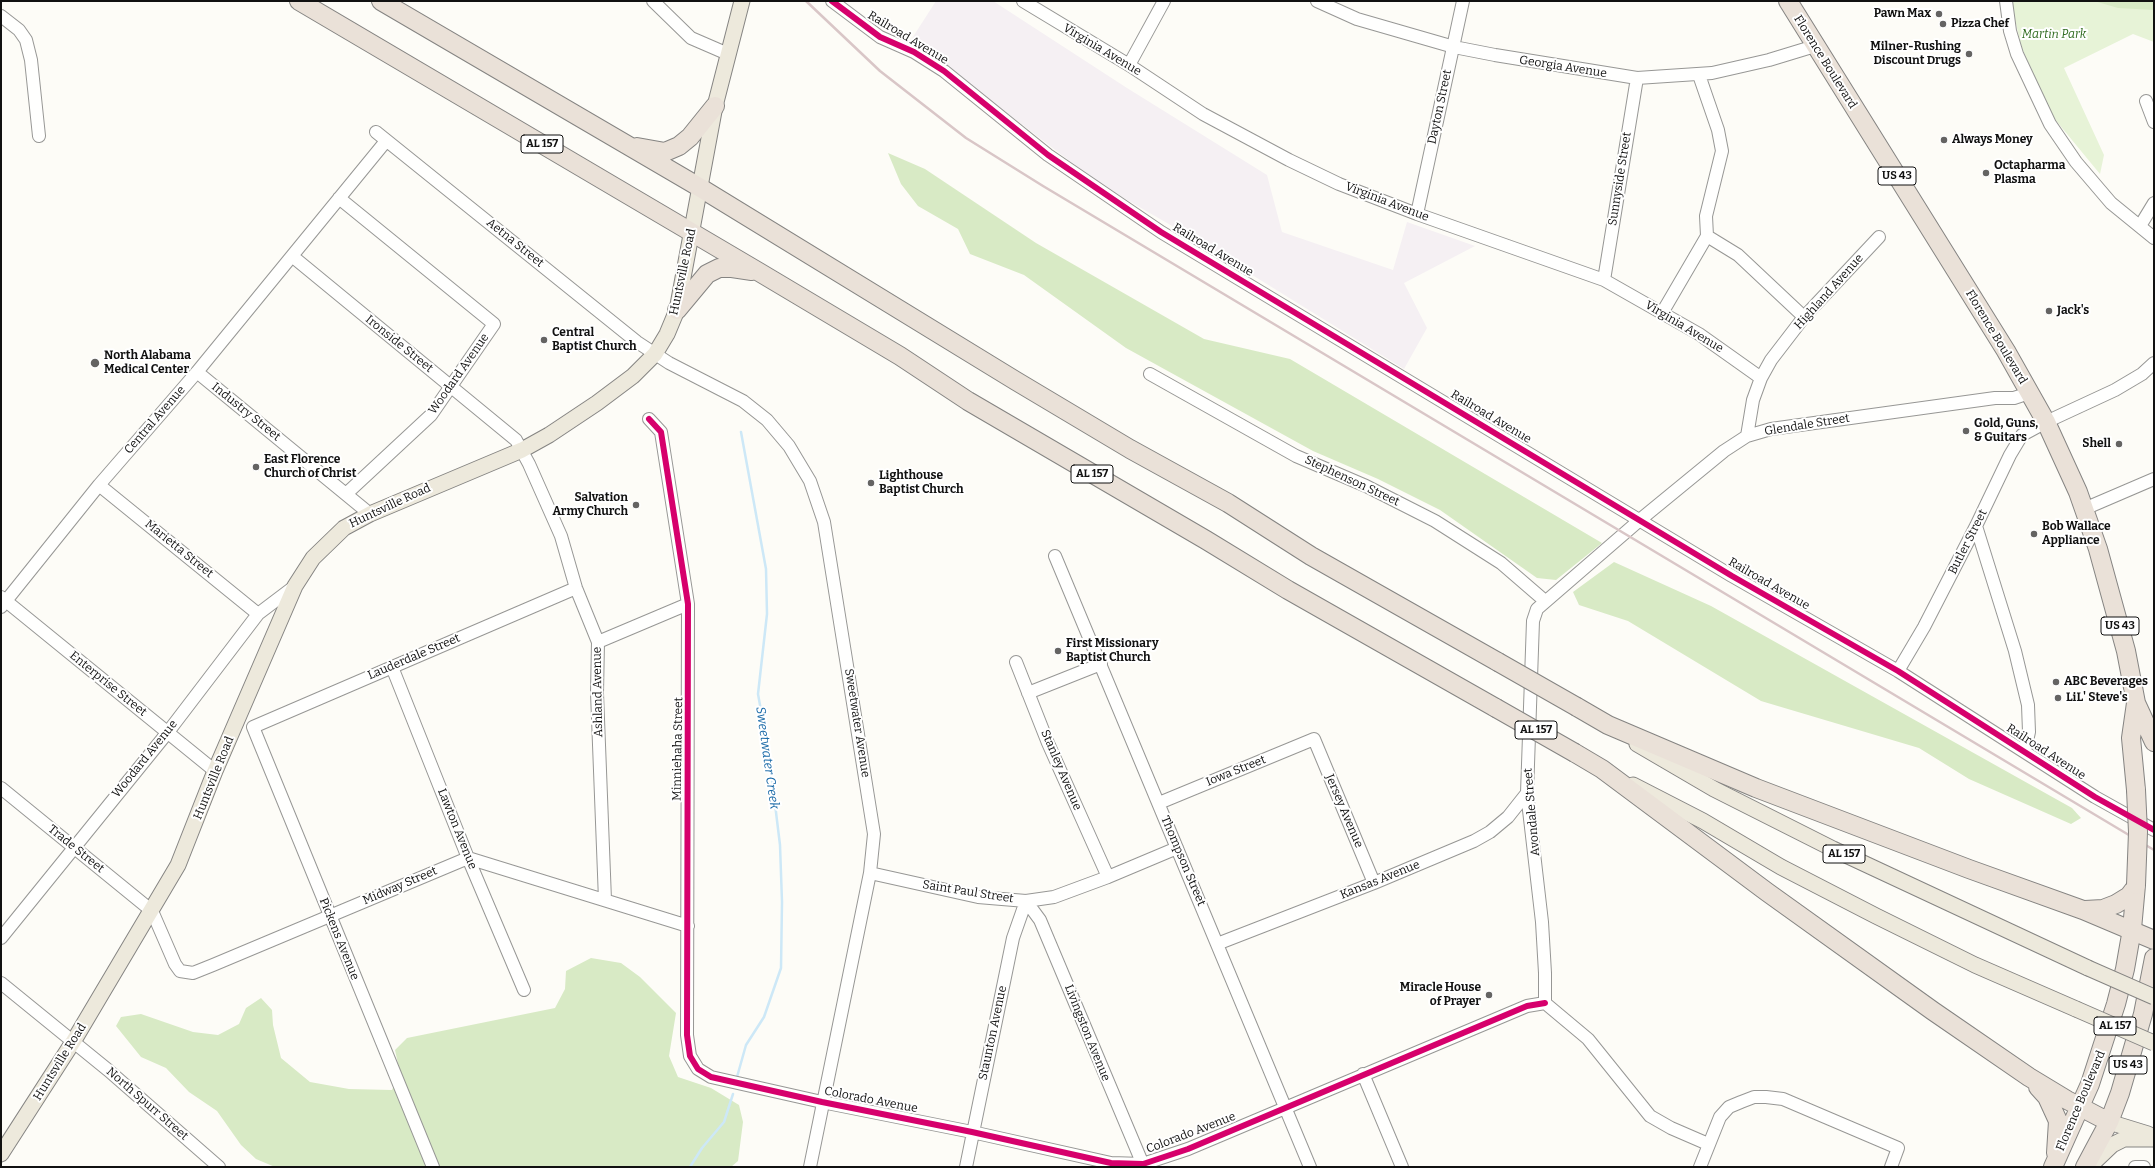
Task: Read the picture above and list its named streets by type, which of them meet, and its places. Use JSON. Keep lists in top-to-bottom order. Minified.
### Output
{"streets":{"highway":["Florence Boulevard","AL 157","US 43"],"main road":["Huntsville Road"],"street":["Railroad Avenue","Virginia Avenue","Georgia Avenue","Dayton Street","Sunnyside Street","Aetna Street","Highland Avenue","Ironside Street","Woodard Avenue","Industry Street","Central Avenue","Glendale Street","Stephenson Street","Butler Street","Marietta Street","Lauderdale Street","Enterprise Street","Ashland Avenue","Sweetwater Avenue","Minniehaha Street","Stanley Avenue","Iowa Street","Jersey Avenue","Avondale Street","Lawton Avenue","Trade Street","Thompson Street","Kansas Avenue","Midway Street","Saint Paul Street","Pickens Avenue","Staunton Avenue","Livingston Avenue","Colorado Avenue","North Spurr Street"]},"crossings":[["Railroad Avenue","Glendale Street"],["Railroad Avenue","Butler Street"],["Virginia Avenue","Dayton Street"],["Virginia Avenue","Sunnyside Street"],["Virginia Avenue","Highland Avenue"],["Florence Boulevard","Georgia Avenue"],["Florence Boulevard","Glendale Street"],["Florence Boulevard","Butler Street"],["Georgia Avenue","Dayton Street"],["Georgia Avenue","Sunnyside Street"],["AL 157","Huntsville Road"],["Aetna Street","Huntsville Road"],["Aetna Street","Central Avenue"],["Aetna Street","Sweetwater Avenue"],["Huntsville Road","Ironside Street"],["Huntsville Road","Woodard Avenue"],["Huntsville Road","Industry Street"],["Huntsville Road","Enterprise Street"],["Huntsville Road","Ashland Avenue"],["Huntsville Road","Sweetwater Avenue"],["Huntsville Road","Trade Street"],["Huntsville Road","Midway Street"],["Huntsville Road","North Spurr Street"],["Highland Avenue","Glendale Street"],["Ironside Street","Woodard Avenue"],["Ironside Street","Central Avenue"],["Ironside Street","Ashland Avenue"],["Woodard Avenue","Industry Street"],["Woodard Avenue","Central Avenue"],["Woodard Avenue","Marietta Street"],["Woodard Avenue","Enterprise Street"],["Woodard Avenue","Trade Street"],["Industry Street","Central Avenue"],["Central Avenue","Marietta Street"],["Central Avenue","Enterprise Street"],["Glendale Street","Stephenson Street"],["Glendale Street","Avondale Street"],["Stephenson Street","Avondale Street"],["Lauderdale Street","Ashland Avenue"],["Lauderdale Street","Lawton Avenue"],["Lauderdale Street","Pickens Avenue"],["Sweetwater Avenue","Saint Paul Street"],["Sweetwater Avenue","Colorado Avenue"],["Minniehaha Street","Colorado Avenue"],["Stanley Avenue","Saint Paul Street"],["Iowa Street","Jersey Avenue"],["Iowa Street","Thompson Street"],["Jersey Avenue","Kansas Avenue"],["Avondale Street","Kansas Avenue"],["Avondale Street","Colorado Avenue"],["Lawton Avenue","Midway Street"],["Trade Street","Midway Street"],["Thompson Street","Kansas Avenue"],["Thompson Street","Saint Paul Street"],["Thompson Street","Colorado Avenue"],["Midway Street","Pickens Avenue"],["Saint Paul Street","Staunton Avenue"],["Saint Paul Street","Livingston Avenue"],["Staunton Avenue","Livingston Avenue"],["Staunton Avenue","Colorado Avenue"],["Livingston Avenue","Colorado Avenue"]],"water":["Sweetwater Creek"],"parks":["Martin Park"],"places":["Pawn Max","Pizza Chef","Milner-Rushing Discount Drugs","Always Money","Octapharma Plasma","Jack's","Central Baptist Church","North Alabama Medical Center","Gold, Guns, & Guitars","Shell","East Florence Church of Christ","Lighthouse Baptist Church","Salvation Army Church","Bob Wallace Appliance","First Missionary Baptist Church","ABC Beverages","LiL' Steve's","Miracle House of Prayer"]}
